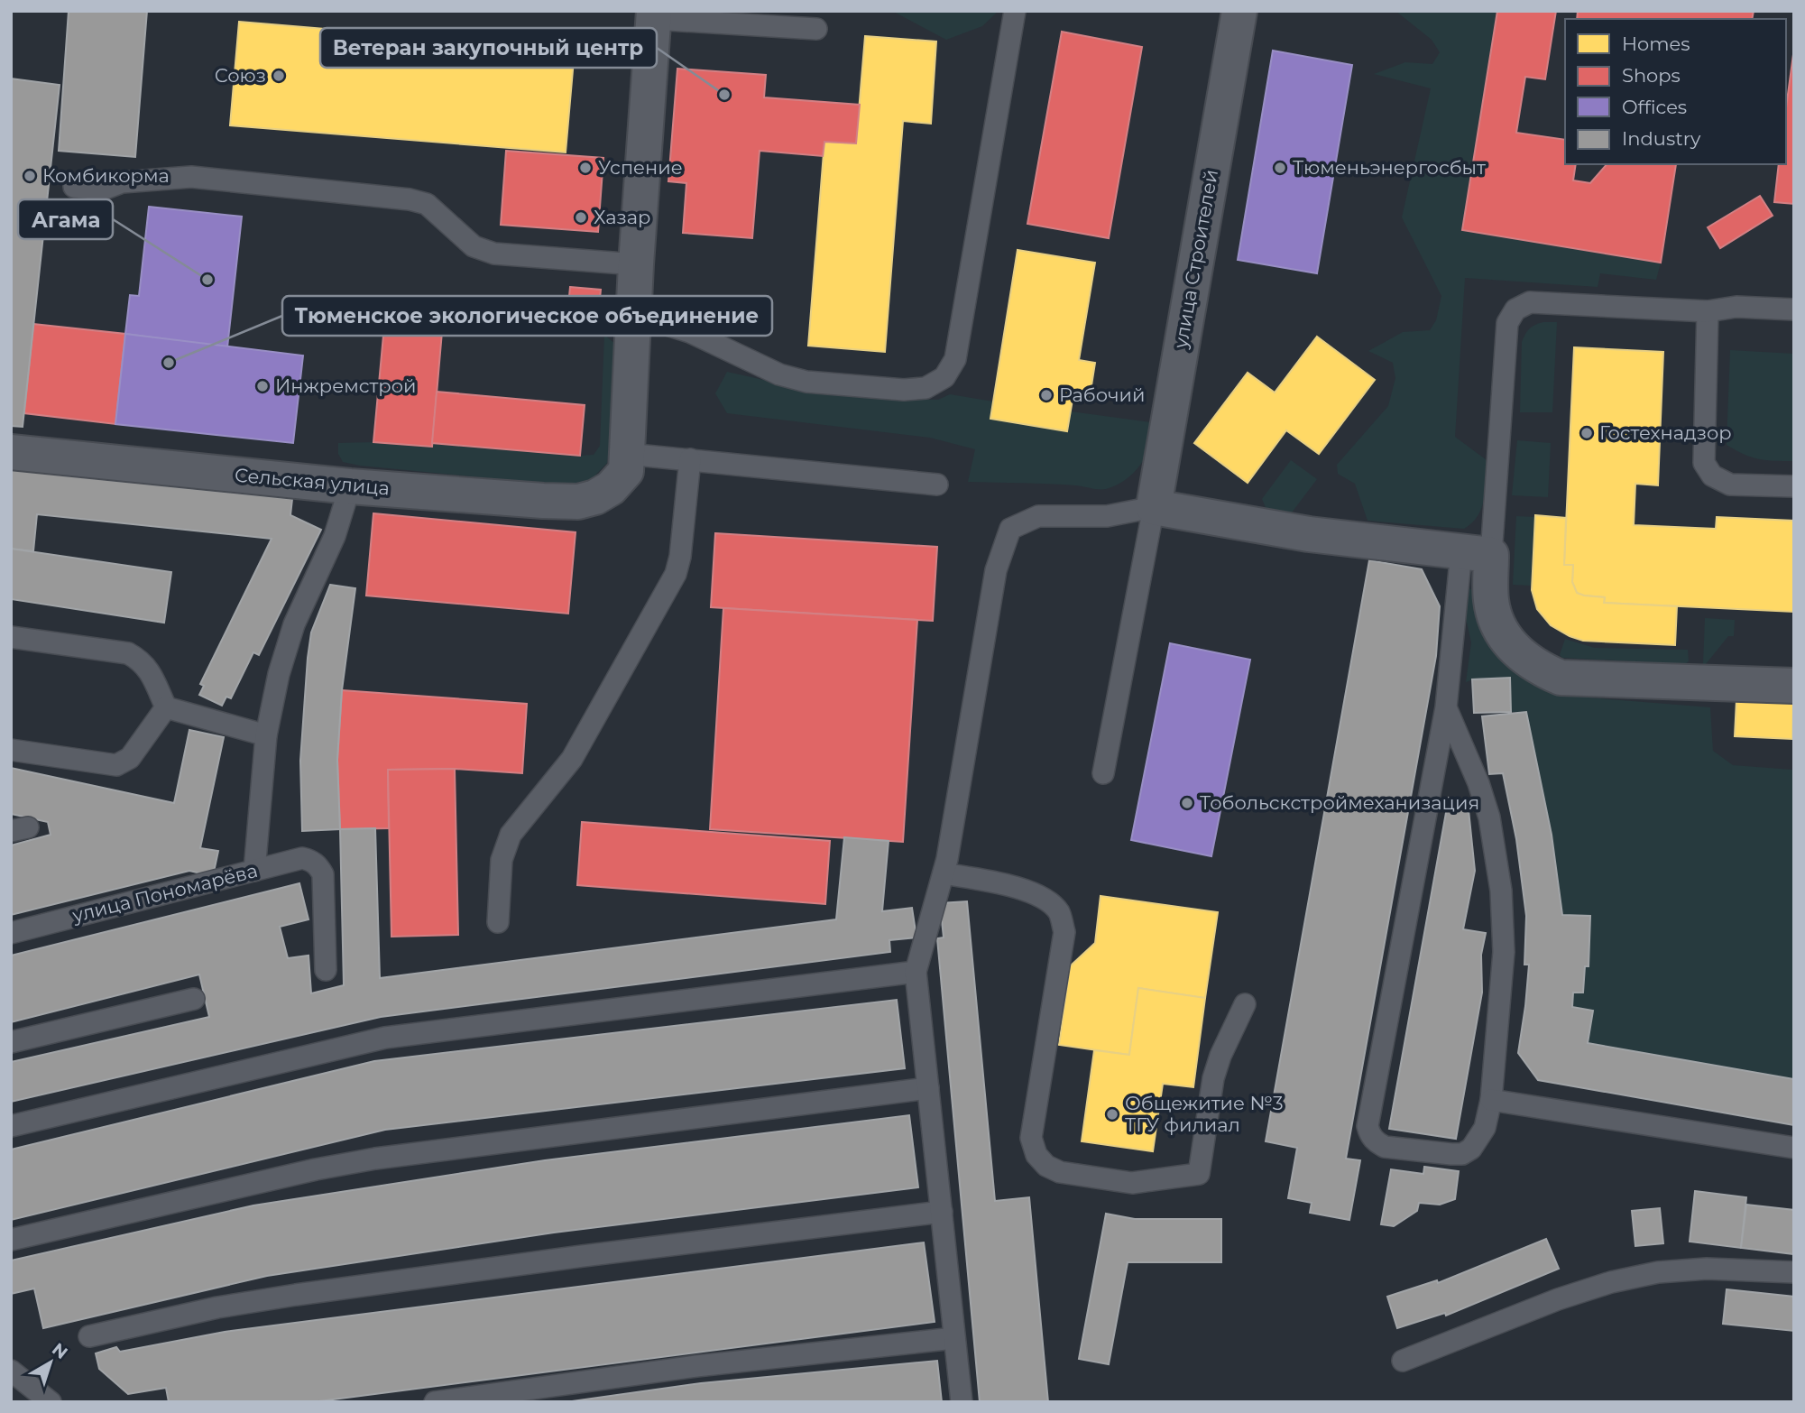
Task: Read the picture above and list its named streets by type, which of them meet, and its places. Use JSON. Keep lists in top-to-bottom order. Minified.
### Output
{"streets":{"street":["улица Строителей","Сельская улица"],"lane":["улица Пономарёва"]},"places":["Союз","Ветеран закупочный центр","Успение","Тюменьэнергосбыт","Комбикорма","Хазар","Агама","Тюменское экологическое объединение","Инжремстрой","Рабочий","Гостехнадзор","Тобольскстроймеханизация","Общежитие №3 ТГУ филиал"],"legend":["Homes","Shops","Offices","Industry"],"north":"top right"}
